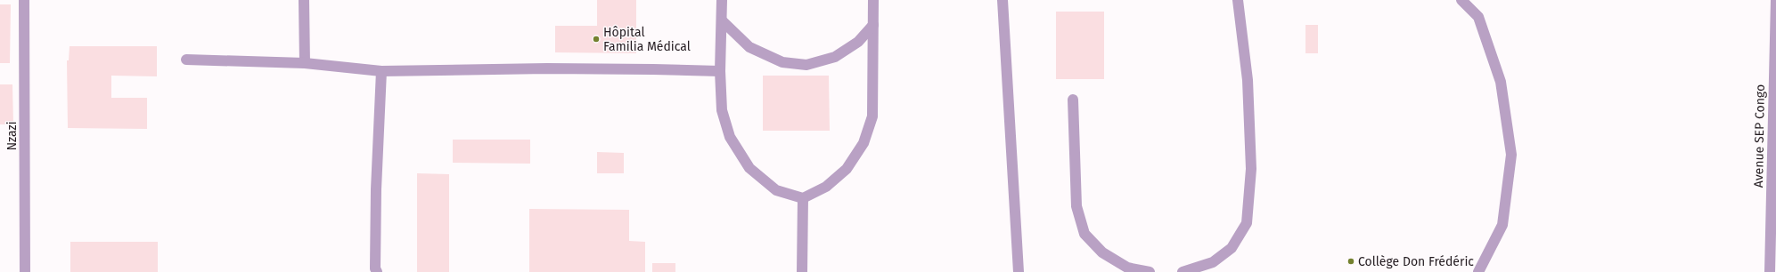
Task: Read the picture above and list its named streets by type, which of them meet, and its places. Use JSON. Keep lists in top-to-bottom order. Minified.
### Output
{"streets":{"street":["Nzazi","Avenue SEP Congo"]},"places":["Hôpital Familia Médical","Collège Don Frédéric"]}
